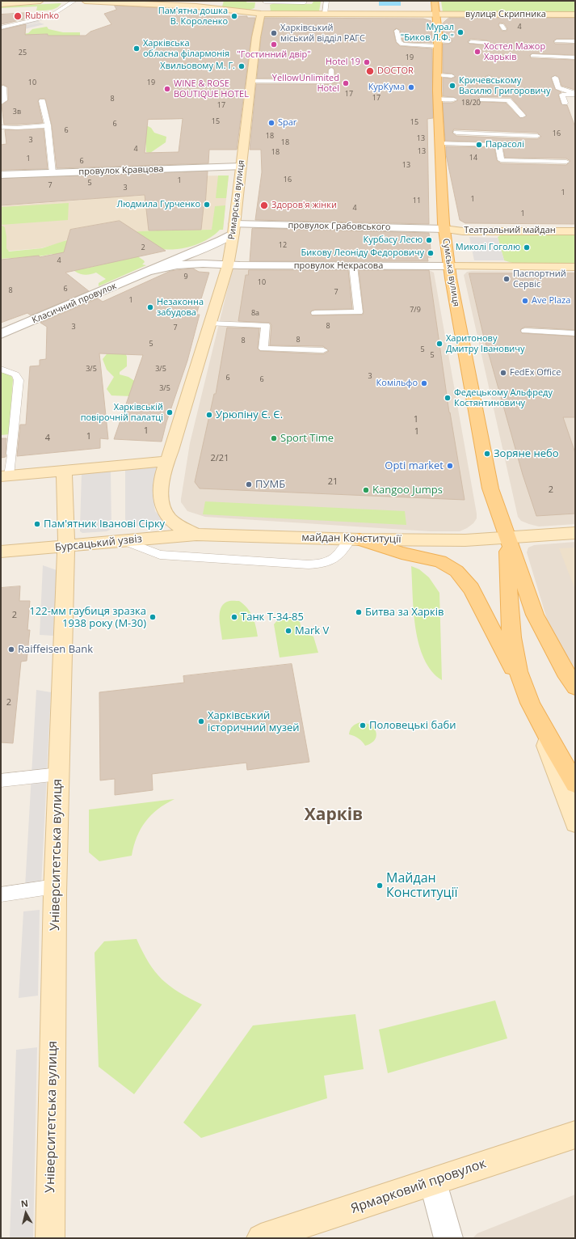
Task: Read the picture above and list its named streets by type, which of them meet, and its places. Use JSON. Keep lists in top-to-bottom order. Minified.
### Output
{"streets":{"main road":["Сумська вулиця"],"street":["вулиця Скрипника","провулок Кравцова","Римарська вулиця","провулок Грабовського","Театральний майдан","провулок Некрасова","Класичний провулок","майдан Конституції","Бурсацький узвіз","Університетська вулиця","Ярмарковий провулок"]},"crossings":[["вулиця Скрипника","Сумська вулиця"],["провулок Кравцова","Римарська вулиця"],["Римарська вулиця","провулок Грабовського"],["Римарська вулиця","провулок Некрасова"],["Римарська вулиця","Класичний провулок"],["Римарська вулиця","майдан Конституції"],["Римарська вулиця","Бурсацький узвіз"],["провулок Грабовського","Театральний майдан"],["провулок Грабовського","Сумська вулиця"],["провулок Грабовського","Класичний провулок"],["Театральний майдан","Сумська вулиця"],["провулок Некрасова","Сумська вулиця"],["провулок Некрасова","Класичний провулок"],["Сумська вулиця","майдан Конституції"],["майдан Конституції","Бурсацький узвіз"],["Бурсацький узвіз","Університетська вулиця"]],"districts":["Харків"],"places":["Rubinko","Пам'ятна дошка В. Короленко","Мурал \"Биков Л.Ф.\"","Харківський міський відділ РАГС","\"Гостинний двір\"","Харківська обласна філармонія","Хостел Мажор Харьків","Hotel 19","Хвильовому М. Г.","DOCTOR","YellowUnlimited Hotel","Кричевському Василю Григоровичу","КурКума","WINE & ROSE BOUTIQUE HOTEL","Spar","Парасолі","Людмила Гурченко","Здоров'я жінки","Курбасу Лесю","Миколі Гоголю","Бикову Леоніду Федоровичу","Паспортний Сервіс","Ave Plaza","Незаконна забудова","Харитонову Дмитру Івановичу","FedEx Office","Комільфо","Федецькому Альфреду Костянтиновичу","Харківській повірочній палатці","Урюпіну Є. Є.","Sport Time","Зоряне небо","Opti market","ПУМБ","Kangoo Jumps","Пам'ятник Іванові Сірку","Битва за Харків","122-мм гаубиця зразка 1938 року (М-30)","Танк Т-34-85","Mark V","Raiffeisen Bank","Харківський історичний музей","Половецькі баби","Майдан Конституції"],"house_numbers":["4","25","19","10","19","17","17","8","18/20","17","3в","15","15","6","6","16","18","13","3","18","4","13","18","14","1","6","13","16","1","5","7","3","1","1","11","4","1","12","2","4","9","10","6","8","7","1","7/9","8а","8","3","7","8","8","5","5","5","3/5","3/5","3","6","6","3/5","1","1","1","1","4","2/21","21","2","2","2"],"north":"top"}
